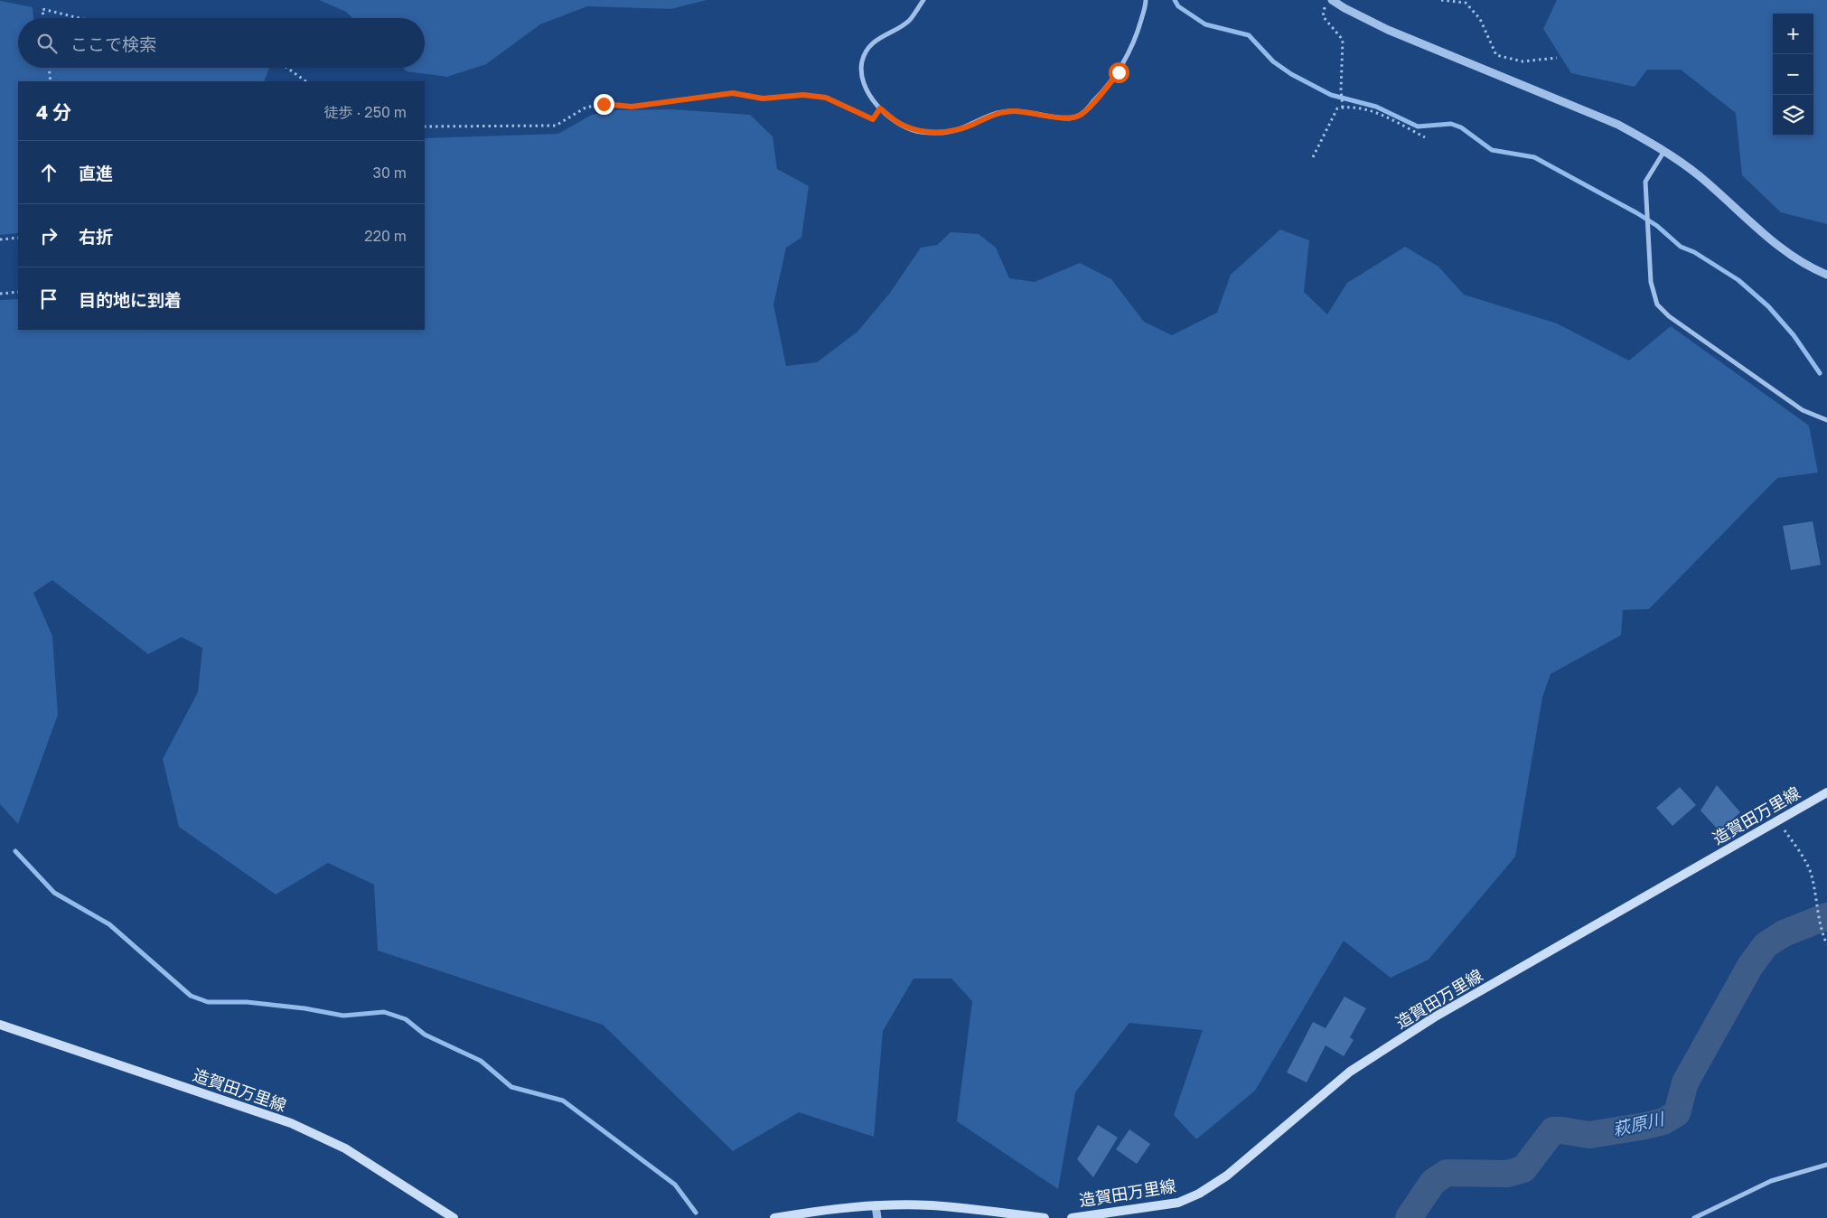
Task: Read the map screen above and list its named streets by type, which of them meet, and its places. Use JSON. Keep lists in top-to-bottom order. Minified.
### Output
{"streets":{"main road":["造賀田万里線"]},"water":["萩原川"],"page":{"map_buttons":["+","−"],"search":"ここで検索","heading":["4 分","徒歩 · 250 m"],"list":[["直進","30 m"],["右折","220 m"],"目的地に到着"]}}
